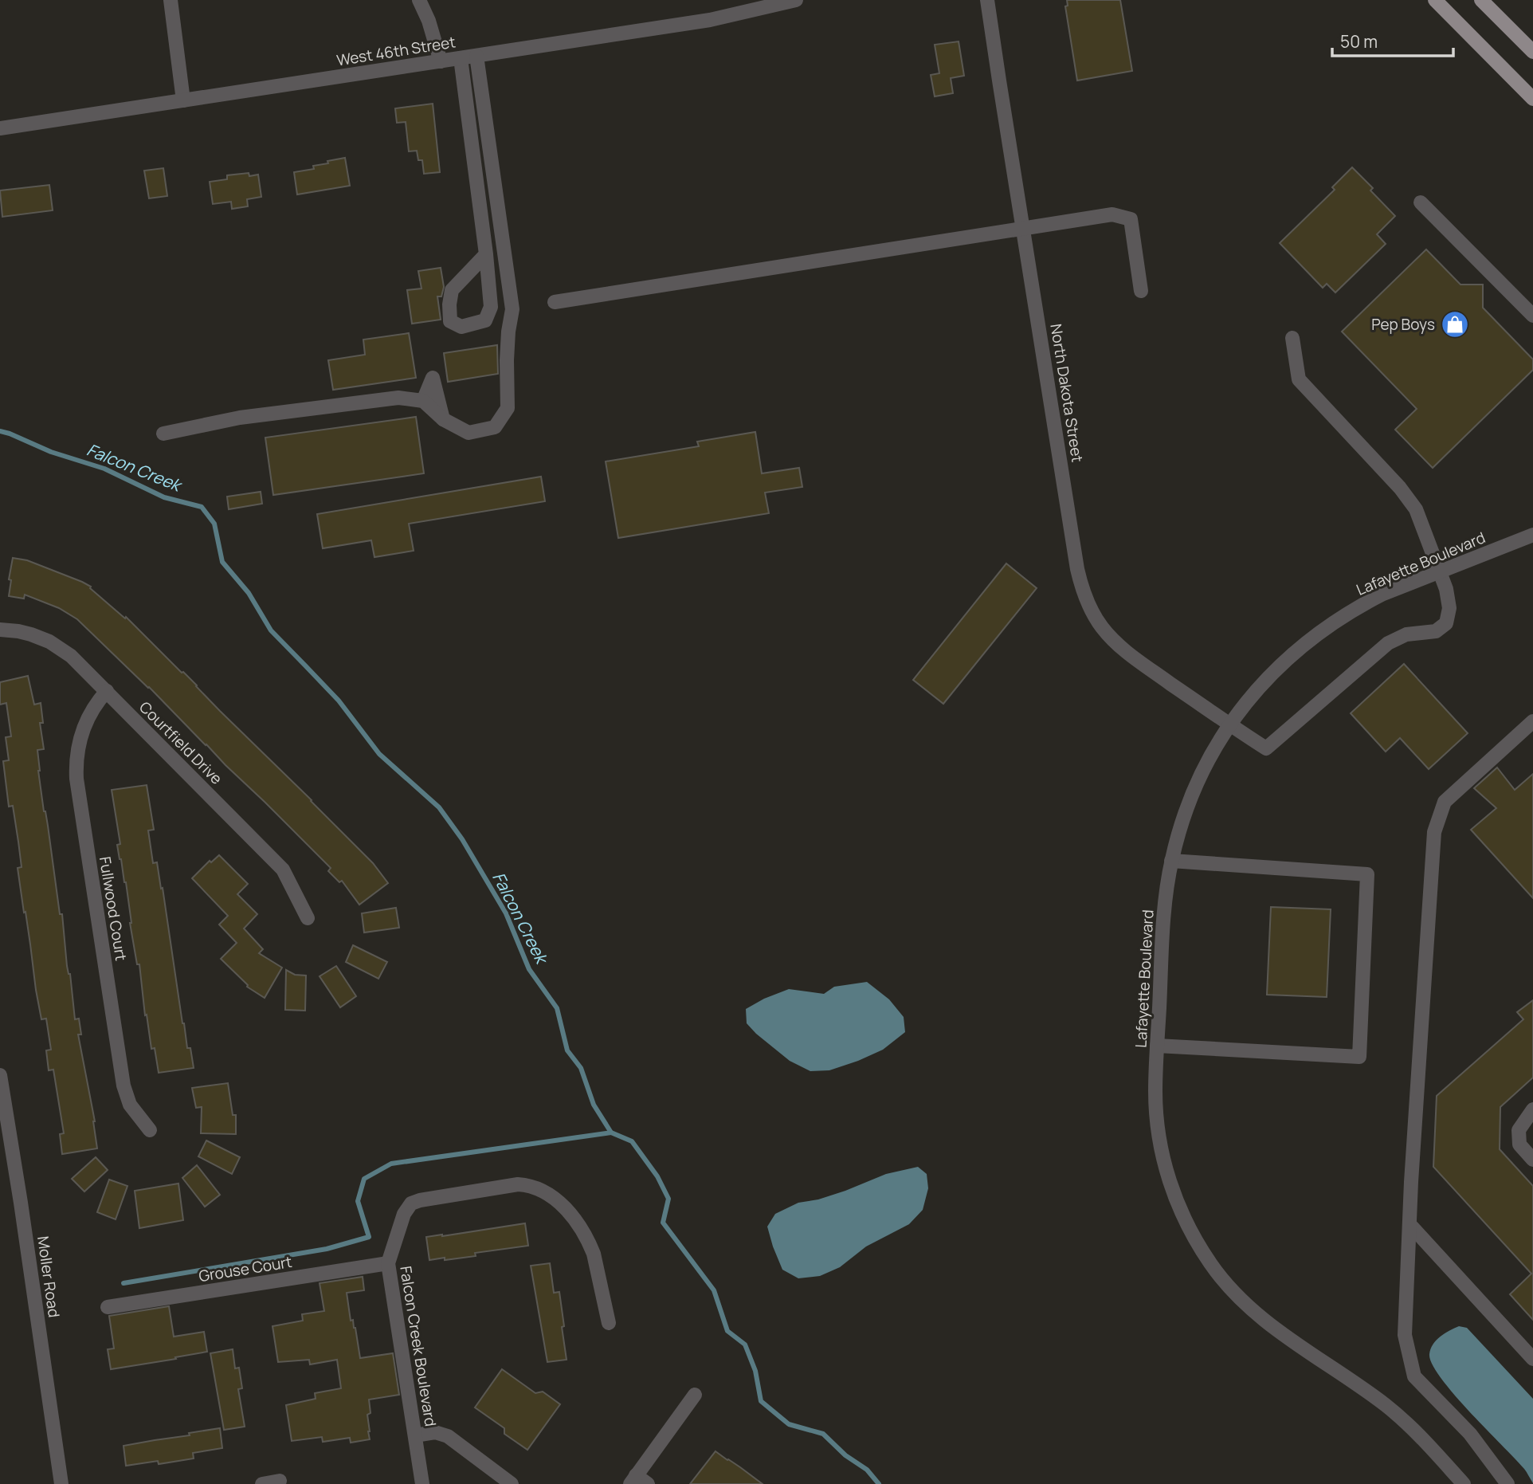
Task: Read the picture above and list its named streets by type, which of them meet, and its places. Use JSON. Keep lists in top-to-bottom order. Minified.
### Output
{"streets":{"street":["West 46th Street","North Dakota Street","Lafayette Boulevard","Courtfield Drive","Fullwood Court","Grouse Court","Moller Road","Falcon Creek Boulevard"]},"crossings":[["North Dakota Street","Lafayette Boulevard"],["Courtfield Drive","Fullwood Court"],["Grouse Court","Falcon Creek Boulevard"]],"water":["Falcon Creek"],"places":{"shop":["Pep Boys"]},"scale_bar":"50 m"}
